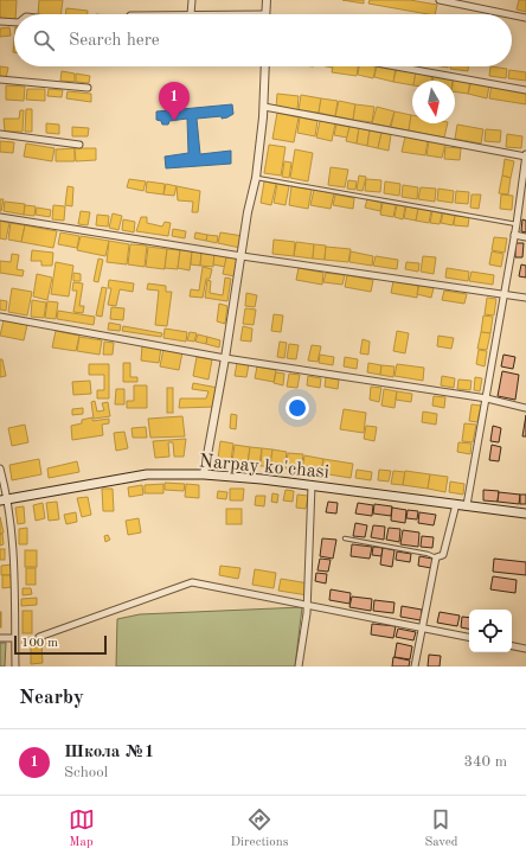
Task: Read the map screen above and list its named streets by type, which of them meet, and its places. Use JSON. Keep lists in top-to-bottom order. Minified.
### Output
{"streets":{"main road":["Narpay ko'chasi"]},"scale_bar":"100 m","north":"bottom","page":{"search":"Search here","pins":"1","scale":"100 m","heading":"Nearby","list":[{"mark":"1","name":"Школа №1","note":"School","value":"340 m"}],"nav":["Map","Directions","Saved"]}}
